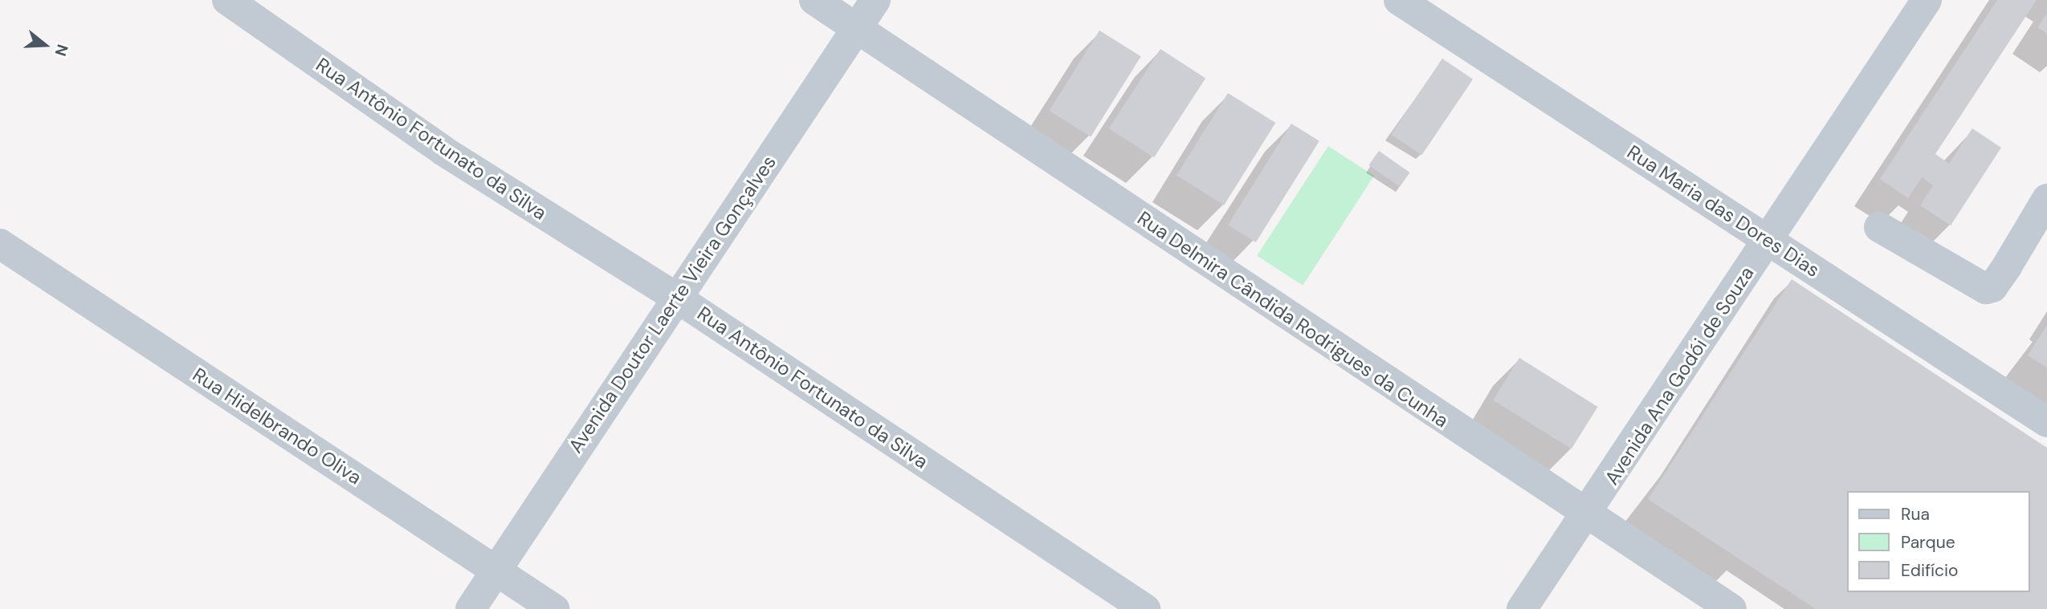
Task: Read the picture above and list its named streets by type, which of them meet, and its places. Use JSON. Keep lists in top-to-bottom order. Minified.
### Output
{"streets":{"street":["Rua Antônio Fortunato da Silva","Rua Maria das Dores Dias","Avenida Doutor Laerte Vieira Gonçalves","Rua Delmira Cândida Rodrigues da Cunha","Avenida Ana Godói de Souza","Rua Hidelbrando Oliva"]},"crossings":[["Rua Antônio Fortunato da Silva","Avenida Doutor Laerte Vieira Gonçalves"],["Rua Maria das Dores Dias","Avenida Ana Godói de Souza"],["Avenida Doutor Laerte Vieira Gonçalves","Rua Delmira Cândida Rodrigues da Cunha"],["Avenida Doutor Laerte Vieira Gonçalves","Rua Hidelbrando Oliva"],["Rua Delmira Cândida Rodrigues da Cunha","Avenida Ana Godói de Souza"]],"legend":["Rua","Parque","Edifício"],"north":"right"}
